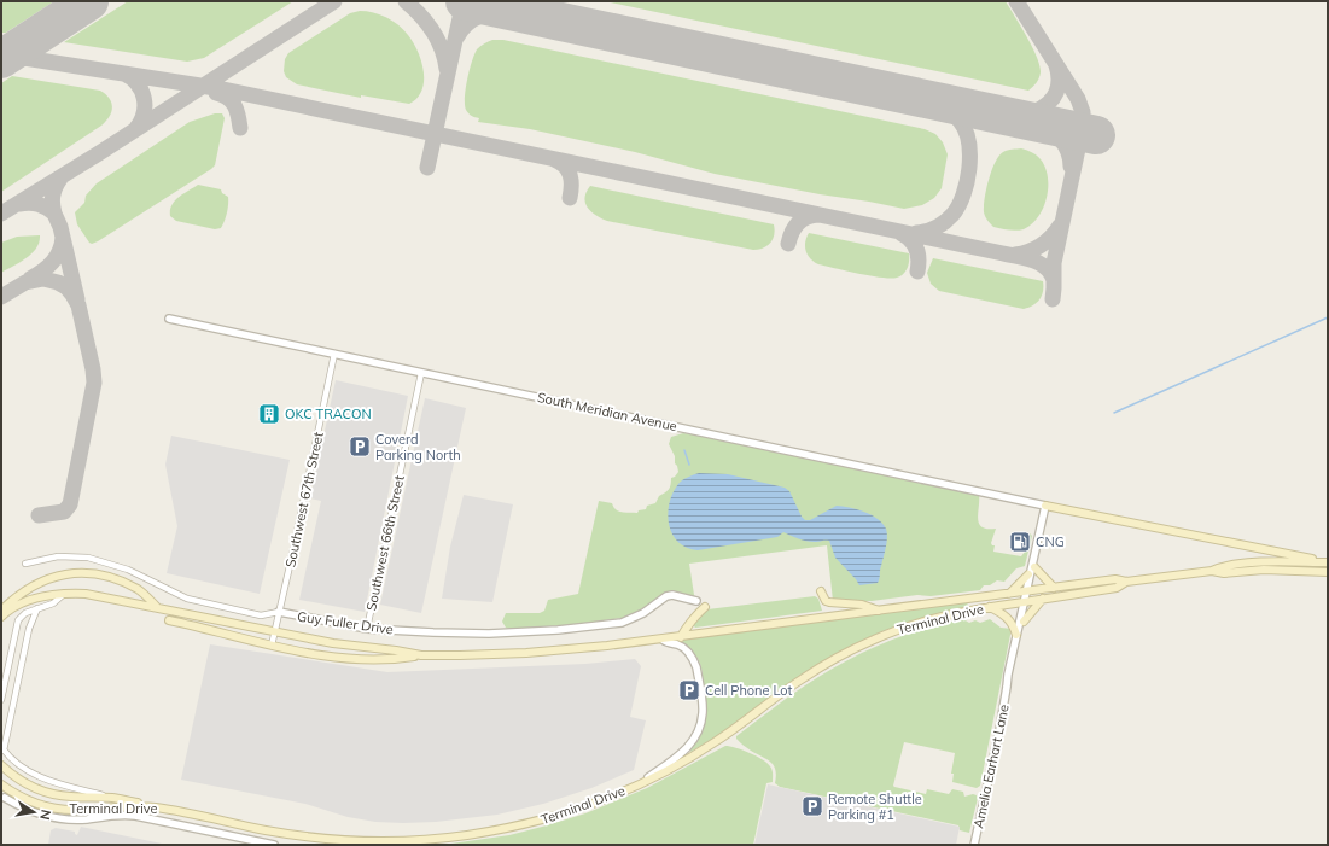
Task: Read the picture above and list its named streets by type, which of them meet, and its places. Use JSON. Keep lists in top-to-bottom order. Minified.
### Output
{"streets":{"main road":["Terminal Drive"],"street":["South Meridian Avenue","Southwest 67th Street","Southwest 66th Street","Guy Fuller Drive","Amelia Earhart Lane"]},"crossings":[["South Meridian Avenue","Southwest 67th Street"],["South Meridian Avenue","Southwest 66th Street"],["South Meridian Avenue","Amelia Earhart Lane"],["Southwest 67th Street","Terminal Drive"],["Southwest 67th Street","Guy Fuller Drive"],["Southwest 66th Street","Guy Fuller Drive"],["Terminal Drive","Amelia Earhart Lane"]],"places":{"building":["OKC TRACON"],"parking":["Coverd Parking North","Cell Phone Lot","Remote Shuttle Parking #1"],"fuel station":["CNG"]},"north":"right"}
